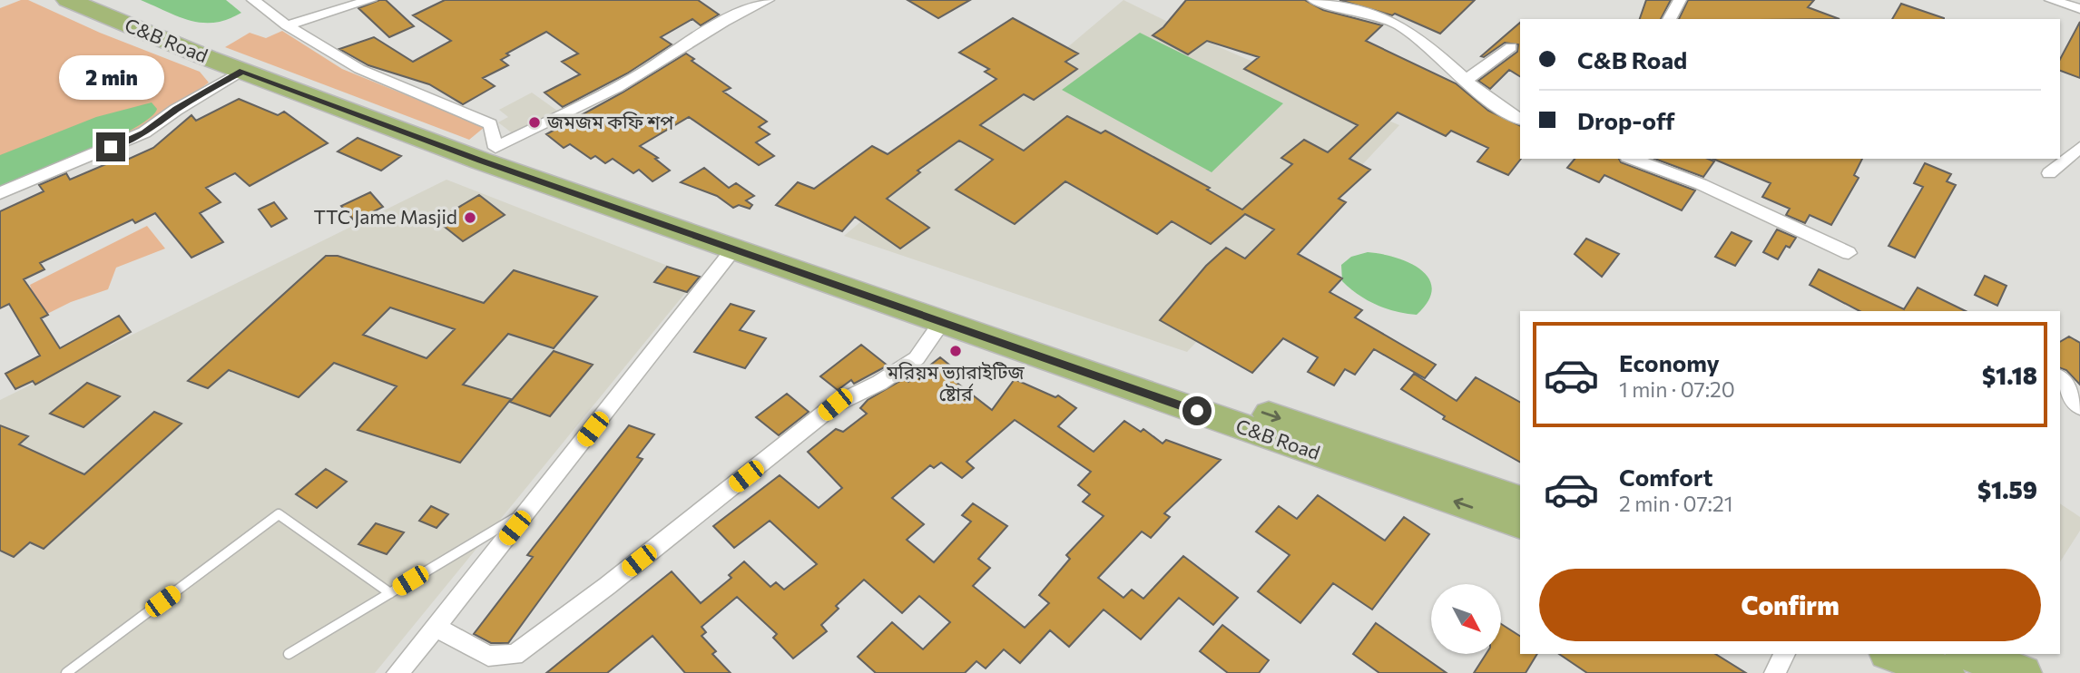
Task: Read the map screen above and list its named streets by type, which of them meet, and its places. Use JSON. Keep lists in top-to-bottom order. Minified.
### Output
{"streets":{"highway":["C&B Road"]},"places":["জমজম কফি শপ","TTC Jame Masjid","মরিয়ম ভ্যারাইটিজ ষ্টোর্র"],"north":"bottom right","page":{"banner":["C&B Road","Drop-off"],"bubble":"2 min","list":[{"name":"Economy","note":"1 min · 07:20","value":"$1.18"},{"name":"Comfort","note":"2 min · 07:21","value":"$1.59"}],"buttons":"Confirm"}}
